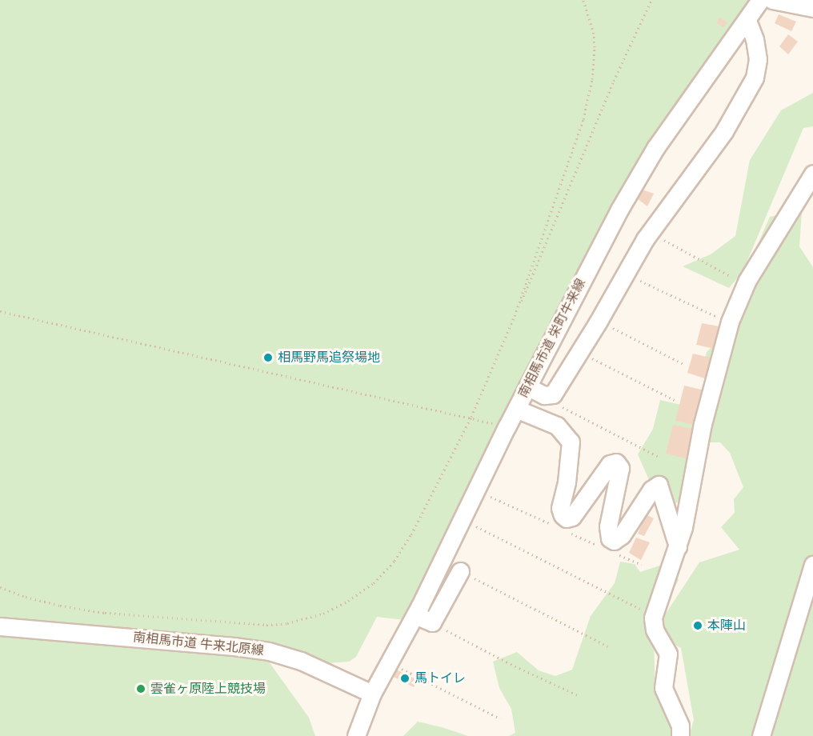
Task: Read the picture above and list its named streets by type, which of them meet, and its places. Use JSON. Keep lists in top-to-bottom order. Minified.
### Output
{"streets":{"street":["南相馬市道 栄町牛来線","南相馬市道 牛来北原線"]},"crossings":[["南相馬市道 栄町牛来線","南相馬市道 牛来北原線"]],"places":["相馬野馬追祭場地","本陣山","馬トイレ","雲雀ヶ原陸上競技場"]}
